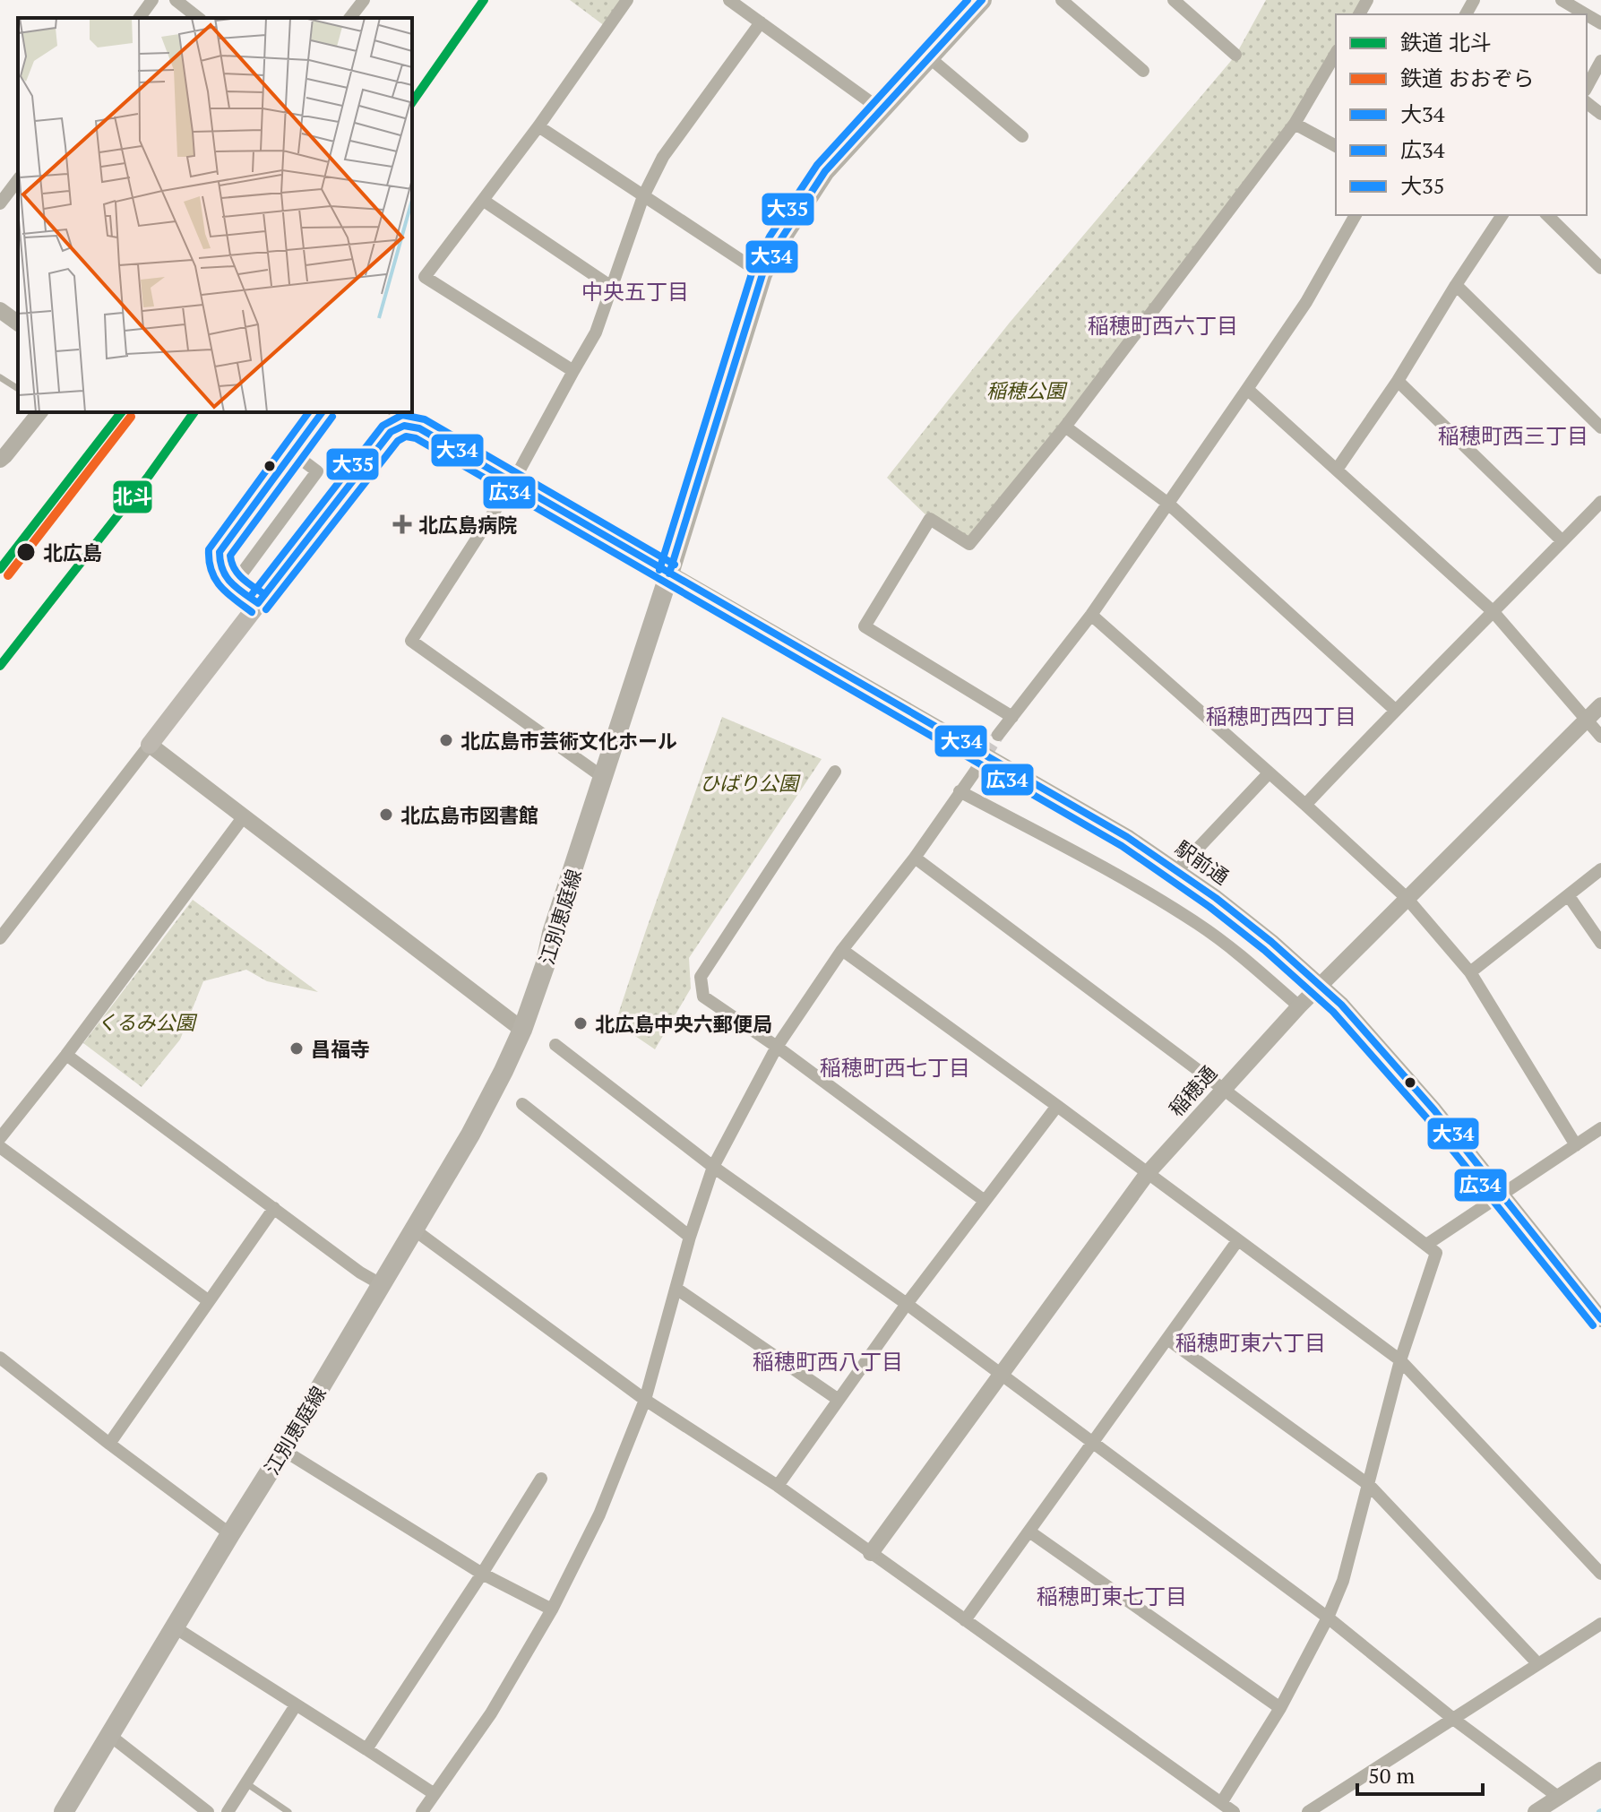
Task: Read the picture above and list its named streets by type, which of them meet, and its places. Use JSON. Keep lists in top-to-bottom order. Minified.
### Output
{"streets":{"main road":["江別恵庭線"],"street":["駅前通","稲穂通"]},"crossings":[["駅前通","江別恵庭線"],["駅前通","稲穂通"]],"districts":["中央五丁目","稲穂町西六丁目","稲穂町西三丁目","稲穂町西四丁目","稲穂町西七丁目","稲穂町東六丁目","稲穂町西八丁目","稲穂町東七丁目"],"parks":["稲穂公園","ひばり公園","くるみ公園"],"places":{"health":["北広島病院"],"other":["北広島","北広島市芸術文化ホール","北広島市図書館","北広島中央六郵便局","昌福寺"]},"lines":["rail line 北斗","transit line 大34","transit line 大35","rail line おおぞら","transit line 広34"],"legend":["鉄道 北斗","鉄道 おおぞら","大34","広34","大35"],"scale_bar":"50 m"}
